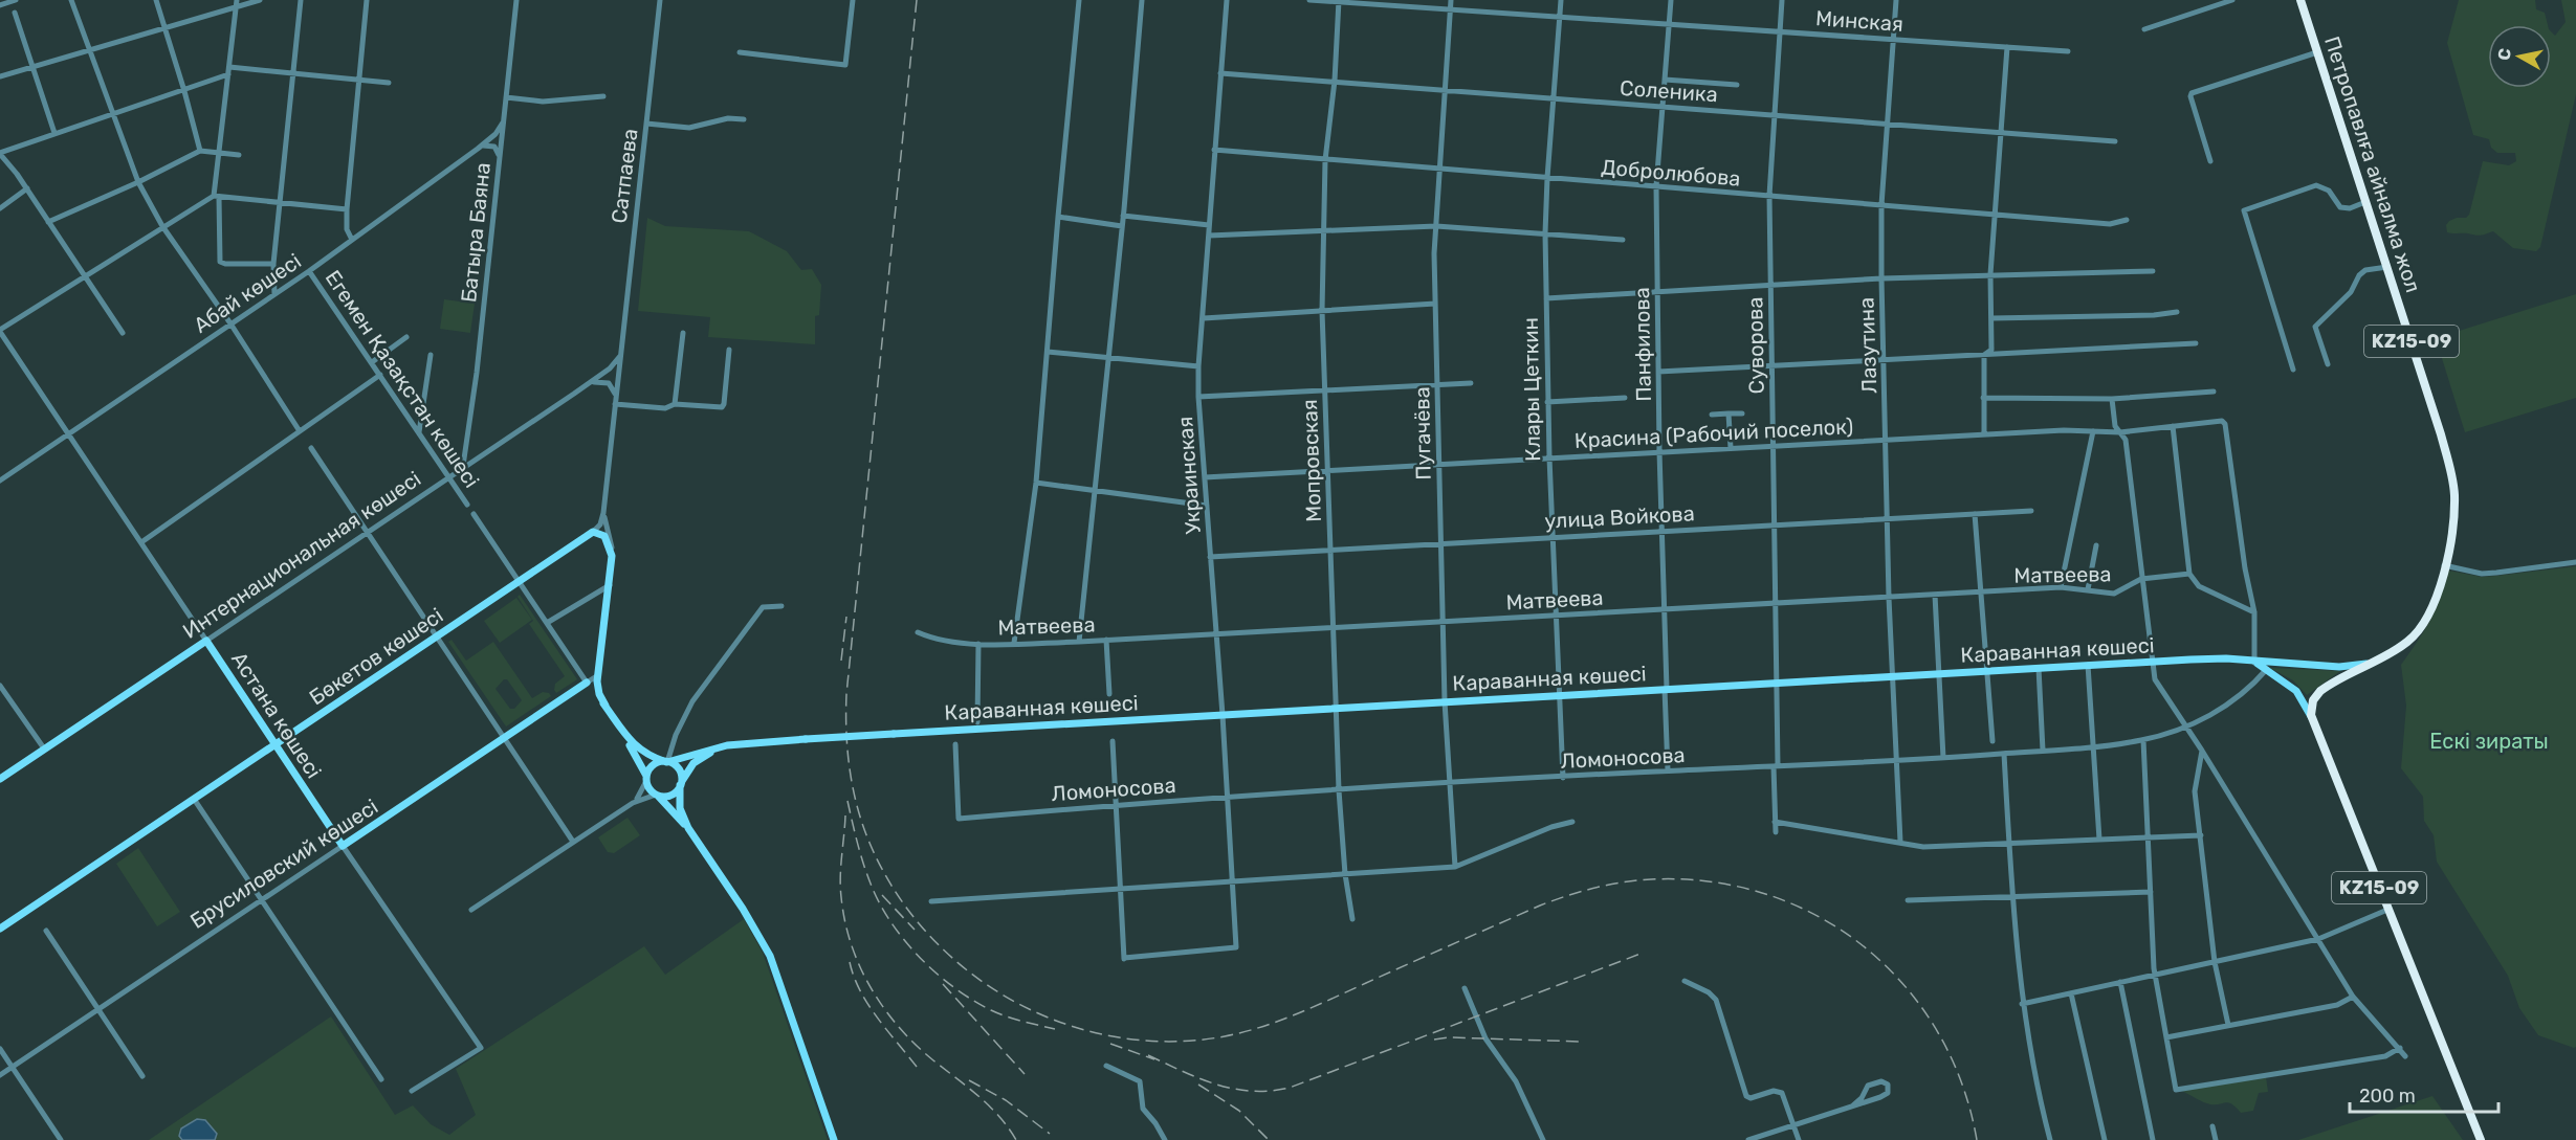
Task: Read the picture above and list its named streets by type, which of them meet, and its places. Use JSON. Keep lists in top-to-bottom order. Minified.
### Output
{"streets":{"highway":["Петропавлға айналма жол","KZ15-09"],"main road":["Егемен Қазақстан көшесі","Интернациональная көшесі","Караванная көшесі","Бөкетов көшесі","Астана көшесі","Брусиловский көшесі"],"street":["Минская","Соленика","Добролюбова","Сатпаева","Батыра Баяна","Абай көшесі","Панфилова","Суворова","Лазутина","Клары Цеткин","Пугачёва","Красина (Рабочий поселок)","Мопровская","Украинская","улица Войкова","Матвеева","Ломоносова"]},"crossings":[["Минская","Панфилова"],["Минская","Суворова"],["Минская","Лазутина"],["Минская","Клары Цеткин"],["Минская","Пугачёва"],["Минская","Мопровская"],["Соленика","Панфилова"],["Соленика","Суворова"],["Соленика","Лазутина"],["Соленика","Клары Цеткин"],["Соленика","Пугачёва"],["Соленика","Мопровская"],["Соленика","Украинская"],["Петропавлға айналма жол","KZ15-09"],["Петропавлға айналма жол","Караванная көшесі"],["Добролюбова","Панфилова"],["Добролюбова","Суворова"],["Добролюбова","Лазутина"],["Добролюбова","Клары Цеткин"],["Добролюбова","Пугачёва"],["Добролюбова","Мопровская"],["Добролюбова","Украинская"],["Сатпаева","Егемен Қазақстан көшесі"],["Сатпаева","Интернациональная көшесі"],["Сатпаева","Бөкетов көшесі"],["Батыра Баяна","Абай көшесі"],["Батыра Баяна","Интернациональная көшесі"],["Абай көшесі","Егемен Қазақстан көшесі"],["Абай көшесі","Астана көшесі"],["Панфилова","Красина (Рабочий поселок)"],["Панфилова","улица Войкова"],["Панфилова","Матвеева"],["Панфилова","Караванная көшесі"],["Панфилова","Ломоносова"],["Суворова","Красина (Рабочий поселок)"],["Суворова","улица Войкова"],["Суворова","Матвеева"],["Суворова","Караванная көшесі"],["Суворова","Ломоносова"],["Лазутина","Красина (Рабочий поселок)"],["Лазутина","улица Войкова"],["Лазутина","Матвеева"],["Лазутина","Караванная көшесі"],["Лазутина","Ломоносова"],["Егемен Қазақстан көшесі","Интернациональная көшесі"],["Егемен Қазақстан көшесі","Караванная көшесі"],["Егемен Қазақстан көшесі","Бөкетов көшесі"],["Егемен Қазақстан көшесі","Брусиловский көшесі"],["Клары Цеткин","Красина (Рабочий поселок)"],["Клары Цеткин","улица Войкова"],["Клары Цеткин","Матвеева"],["Клары Цеткин","Караванная көшесі"],["Клары Цеткин","Ломоносова"],["Пугачёва","Красина (Рабочий поселок)"],["Пугачёва","улица Войкова"],["Пугачёва","Матвеева"],["Пугачёва","Караванная көшесі"],["Пугачёва","Ломоносова"],["Красина (Рабочий поселок)","Мопровская"],["Красина (Рабочий поселок)","Украинская"],["Мопровская","улица Войкова"],["Мопровская","Матвеева"],["Мопровская","Караванная көшесі"],["Мопровская","Ломоносова"],["Украинская","улица Войкова"],["Украинская","Матвеева"],["Украинская","Караванная көшесі"],["Украинская","Ломоносова"],["Интернациональная көшесі","Астана көшесі"],["Бөкетов көшесі","Астана көшесі"],["Астана көшесі","Брусиловский көшесі"]],"parks":["Ескі зираты"],"scale_bar":"200 m","north":"left"}
